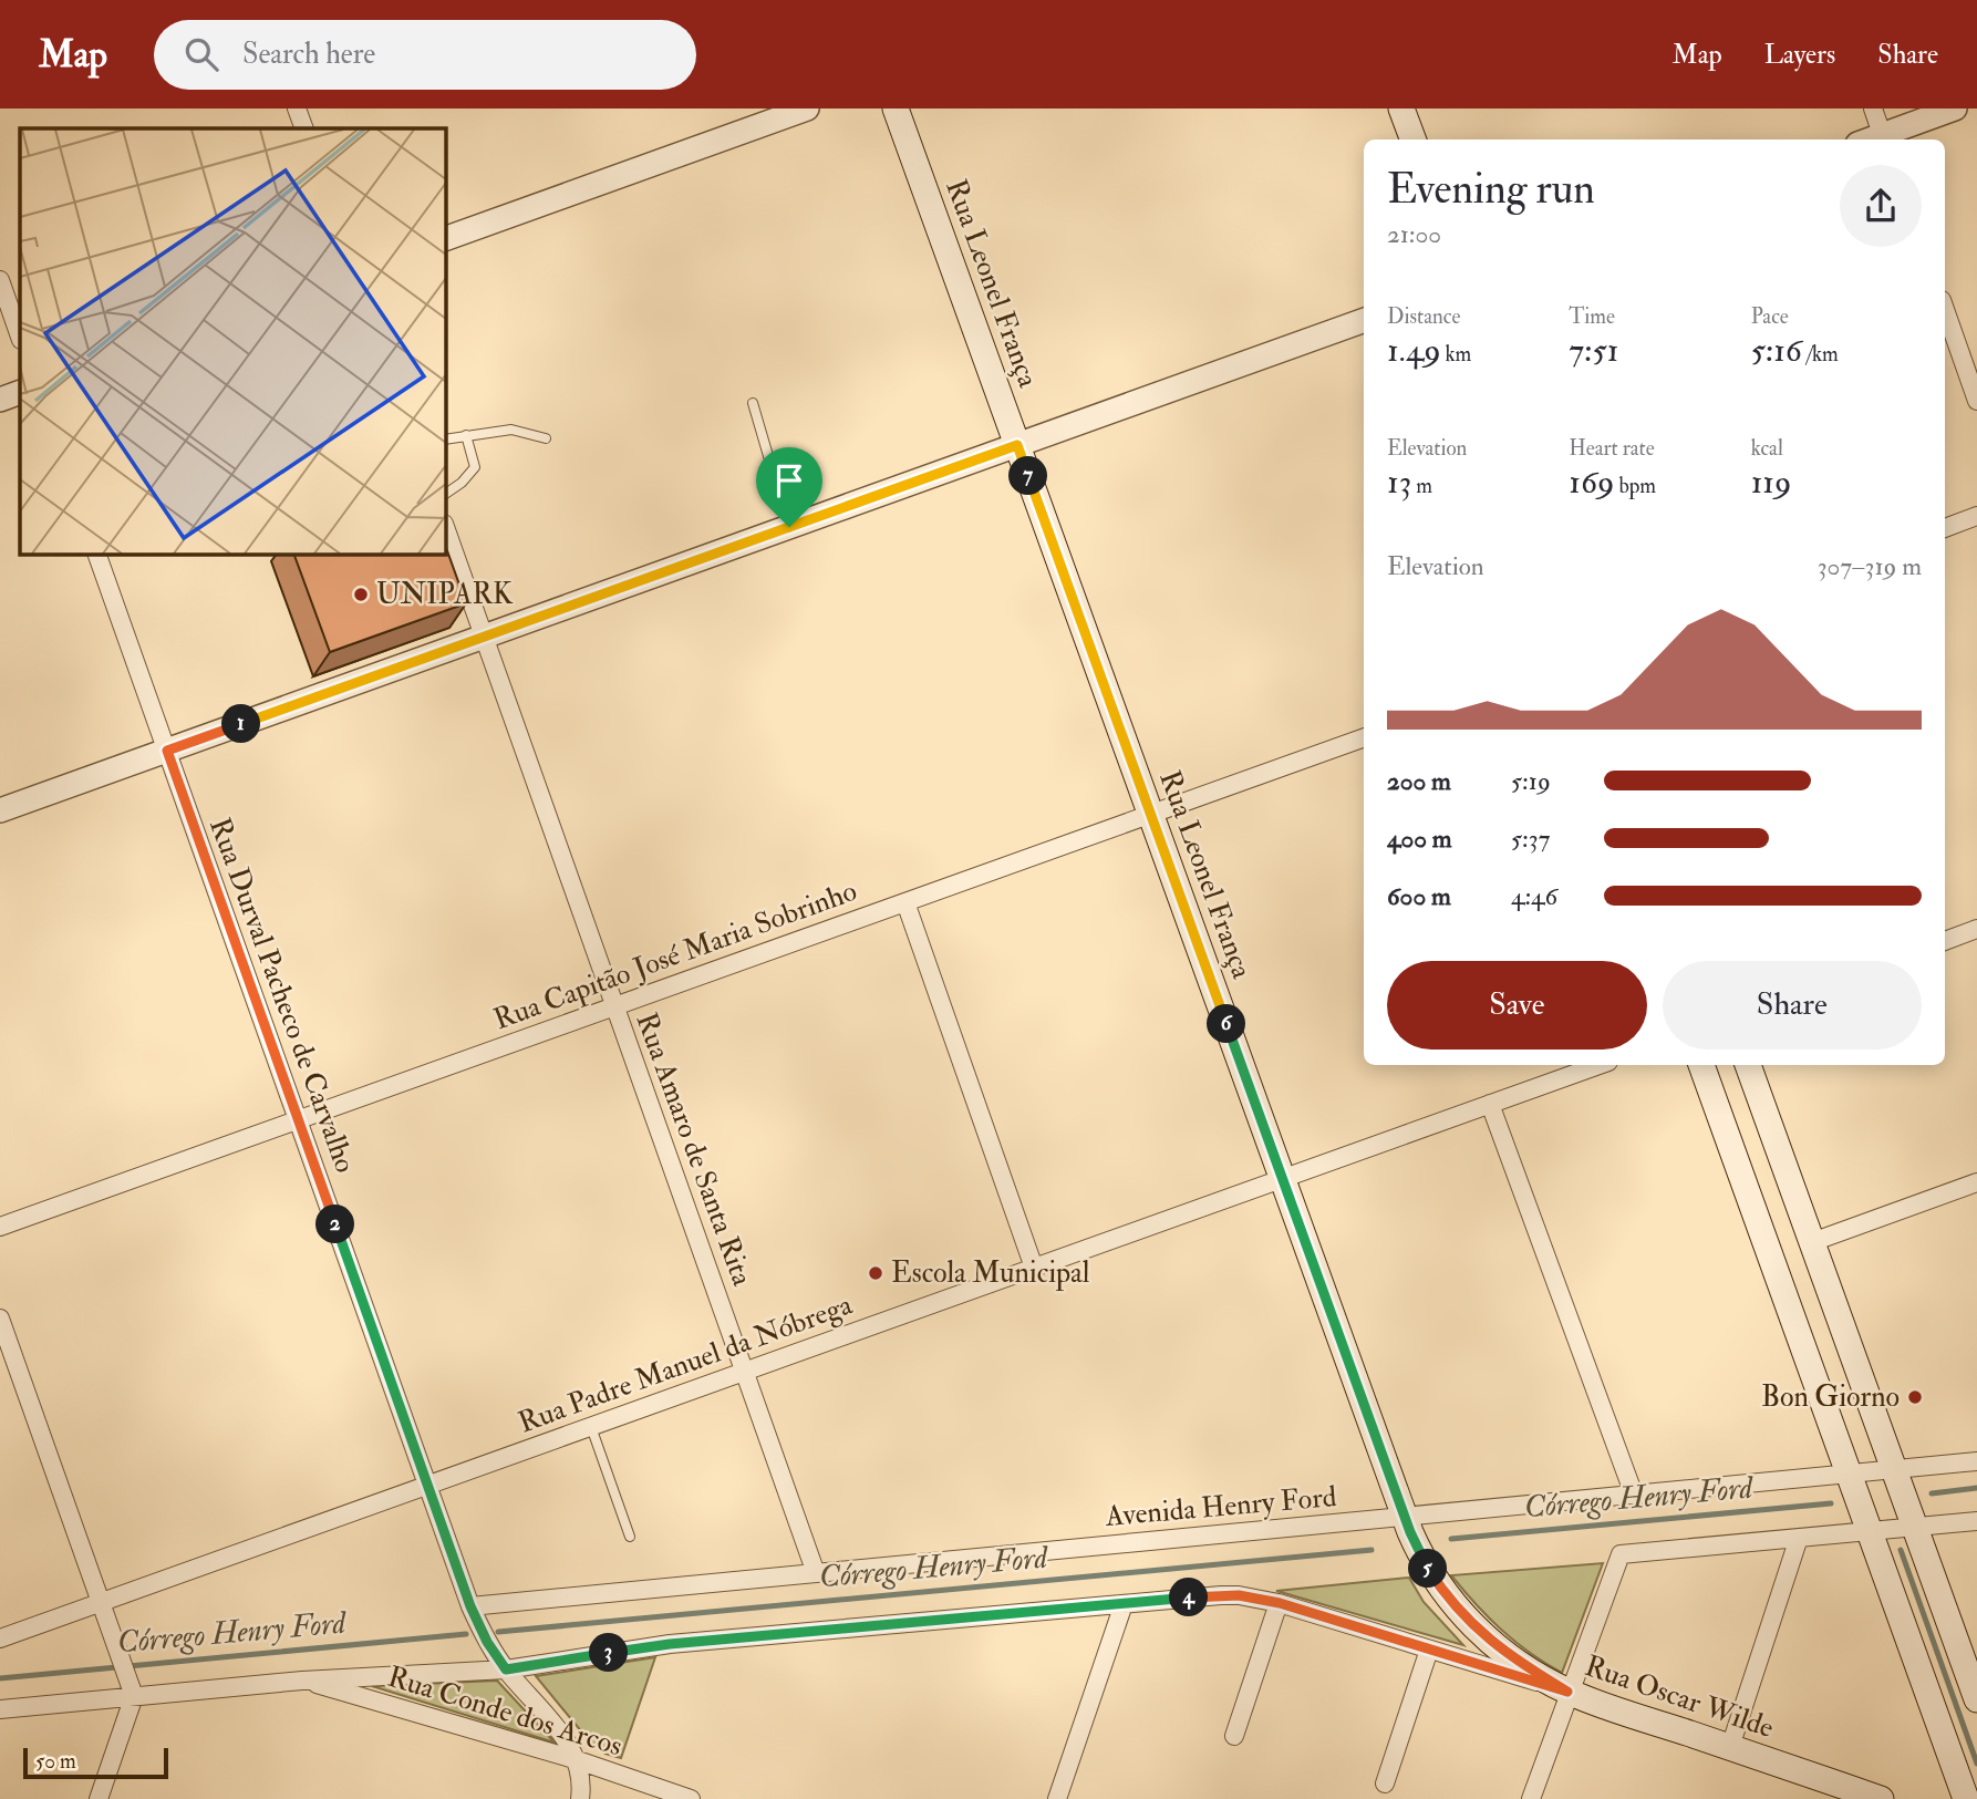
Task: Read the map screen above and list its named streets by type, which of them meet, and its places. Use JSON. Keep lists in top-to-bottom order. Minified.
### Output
{"streets":{"main road":["Rua Leonel França","Rua Oscar Wilde"],"street":["Rua Capitão José Maria Sobrinho","Rua Durval Pacheco de Carvalho","Rua Amaro de Santa Rita","Rua Padre Manuel da Nóbrega","Avenida Henry Ford","Rua Conde dos Arcos"]},"crossings":[["Rua Leonel França","Rua Capitão José Maria Sobrinho"],["Rua Leonel França","Rua Padre Manuel da Nóbrega"],["Rua Leonel França","Avenida Henry Ford"],["Rua Leonel França","Rua Oscar Wilde"],["Rua Capitão José Maria Sobrinho","Rua Durval Pacheco de Carvalho"],["Rua Capitão José Maria Sobrinho","Rua Amaro de Santa Rita"],["Rua Durval Pacheco de Carvalho","Rua Padre Manuel da Nóbrega"],["Rua Durval Pacheco de Carvalho","Avenida Henry Ford"],["Rua Durval Pacheco de Carvalho","Rua Conde dos Arcos"],["Rua Amaro de Santa Rita","Rua Padre Manuel da Nóbrega"],["Rua Amaro de Santa Rita","Avenida Henry Ford"]],"water":["Córrego Henry Ford"],"places":["UNIPARK","Escola Municipal","Bon Giorno"],"scale_bar":"50 m","page":{"header":"Map","search":"Search here","nav":["Map","Layers","Share"],"heading":["Evening run","21:00"],"stats":[["Distance","1.49 km"],["Time","7:51"],["Pace","5:16 /km"],["Elevation","13 m"],["Heart rate","169 bpm"],["kcal","119"]],"pins":["7","1","6","2","5","4","3"],"chart":["Elevation","307–319 m"],"list":[{"name":"200 m","note":"5:19"},{"name":"400 m","note":"5:37"},{"name":"600 m","note":"4:46"}],"buttons":["Save","Share"],"scale":"50 m"}}
